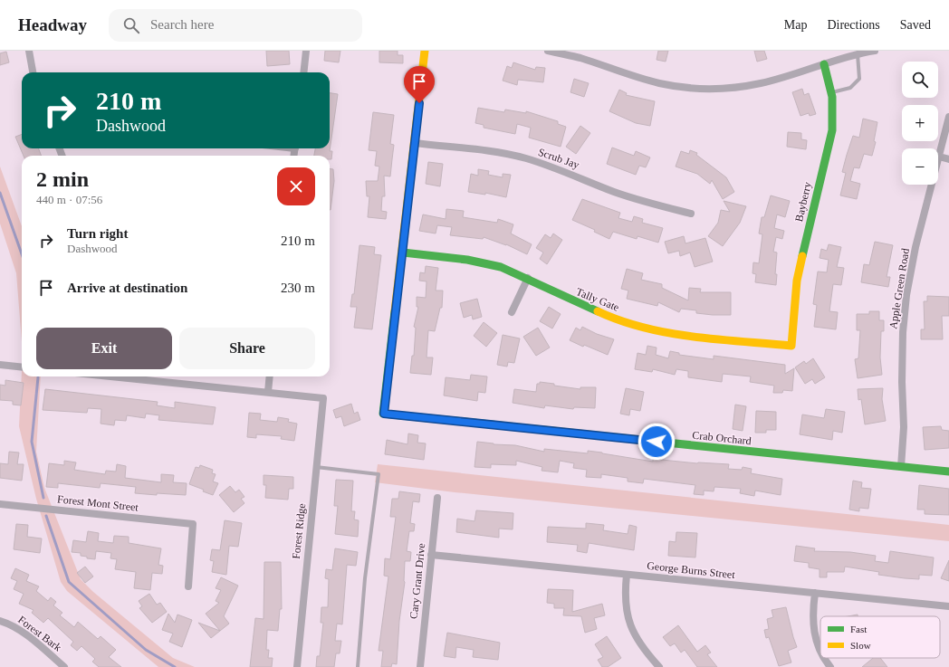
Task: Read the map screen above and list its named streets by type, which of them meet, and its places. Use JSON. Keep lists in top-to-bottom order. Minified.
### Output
{"streets":{"street":["Scrub Jay","Bayberry","Apple Green Road","Tally Gate","Crab Orchard","Forest Mont Street","Forest Ridge","George Burns Street","Cary Grant Drive","Forest Bark"]},"crossings":[["Bayberry","Tally Gate"],["Apple Green Road","Crab Orchard"],["Tally Gate","Crab Orchard"],["George Burns Street","Cary Grant Drive"]],"legend":["Fast","Slow"],"page":{"header":"Headway","search":"Search here","nav":["Map","Directions","Saved"],"map_buttons":["+","−"],"turn":["210 m","Dashwood"],"heading":["2 min","440 m · 07:56"],"list":[{"name":"Turn right","note":"Dashwood","value":"210 m"},{"name":"Arrive at destination","value":"230 m"}],"buttons":["Exit","Share"]}}
